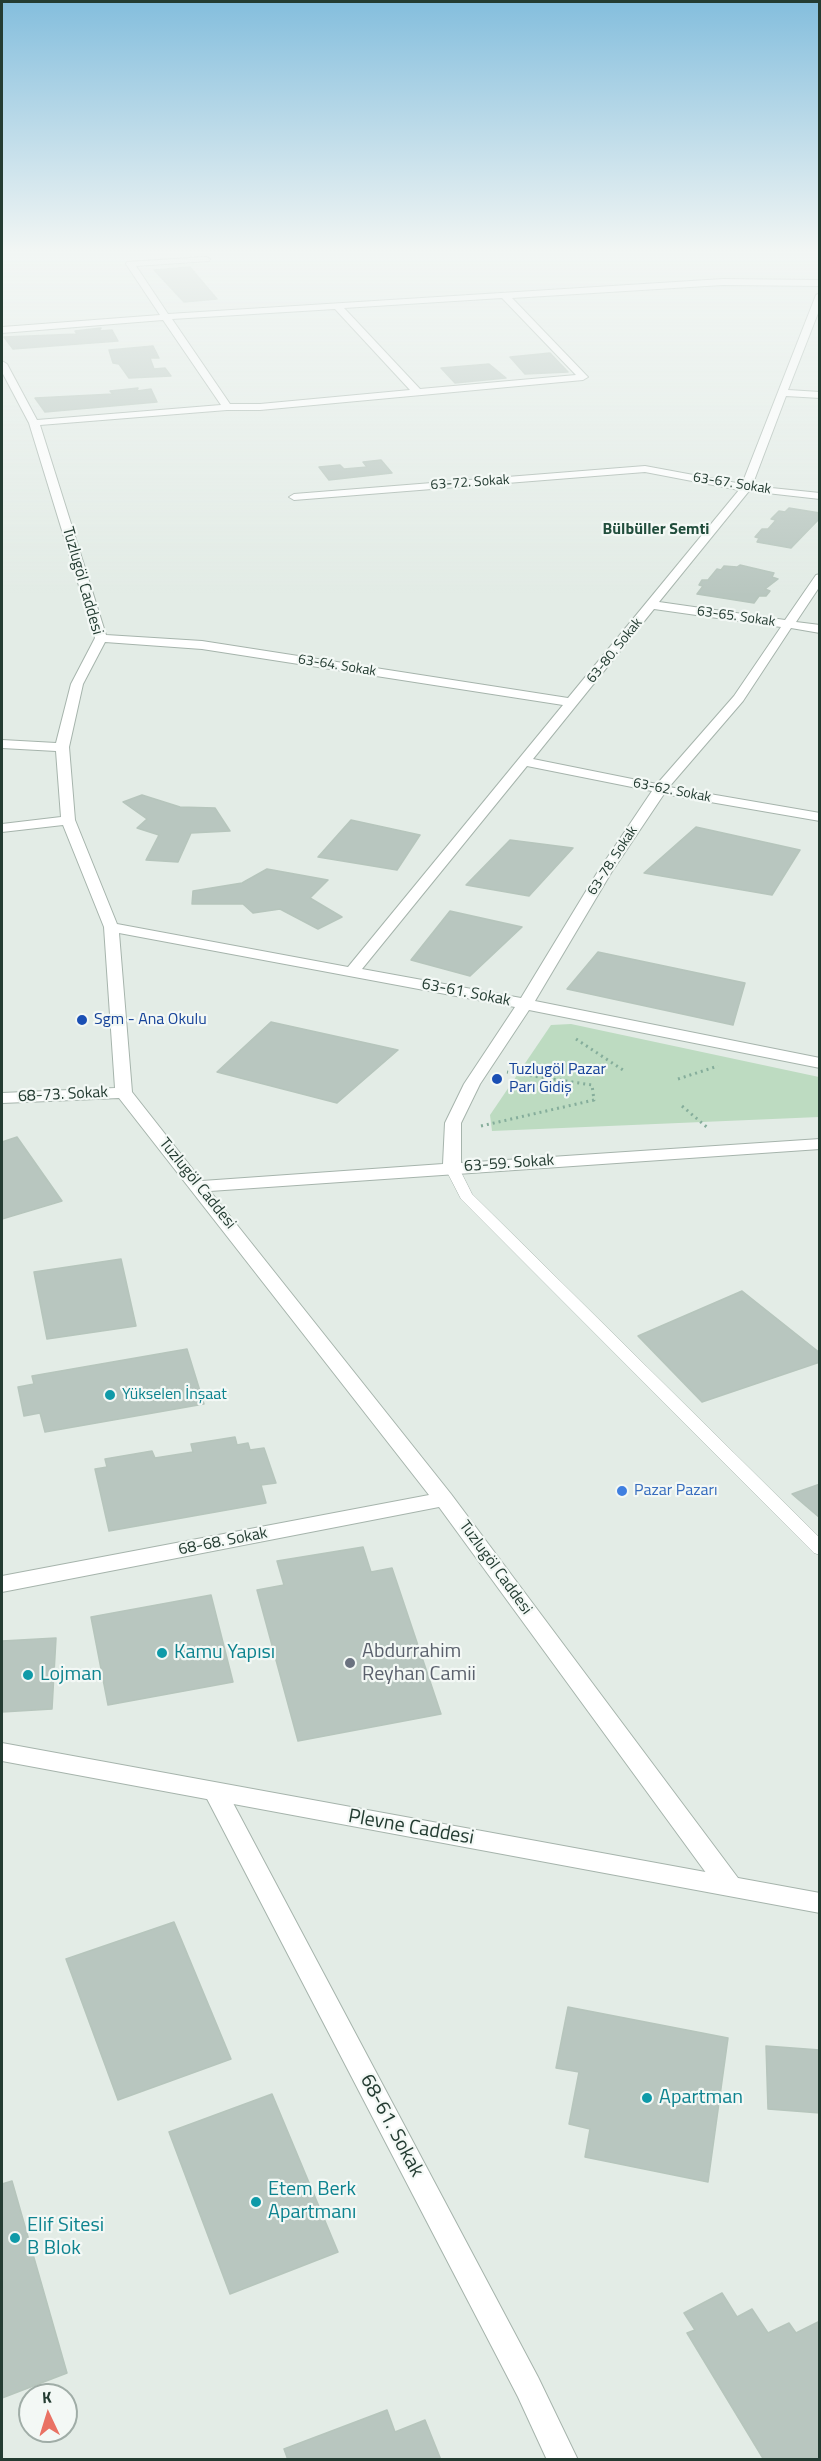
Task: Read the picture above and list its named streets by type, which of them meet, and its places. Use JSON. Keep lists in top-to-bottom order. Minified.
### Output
{"streets":{"street":["63-72. Sokak","63-67. Sokak","Tuzlugöl Caddesi","63-65. Sokak","63-80. Sokak","63-64. Sokak","63-62. Sokak","63-78. Sokak","63-61. Sokak","68-73. Sokak","63-59. Sokak","68-68. Sokak","Plevne Caddesi","68-61. Sokak"]},"crossings":[["63-72. Sokak","63-67. Sokak"],["63-67. Sokak","63-80. Sokak"],["Tuzlugöl Caddesi","63-64. Sokak"],["Tuzlugöl Caddesi","63-61. Sokak"],["Tuzlugöl Caddesi","68-73. Sokak"],["Tuzlugöl Caddesi","63-59. Sokak"],["Tuzlugöl Caddesi","68-68. Sokak"],["Tuzlugöl Caddesi","Plevne Caddesi"],["63-65. Sokak","63-80. Sokak"],["63-65. Sokak","63-78. Sokak"],["63-80. Sokak","63-64. Sokak"],["63-80. Sokak","63-62. Sokak"],["63-80. Sokak","63-61. Sokak"],["63-62. Sokak","63-78. Sokak"],["63-78. Sokak","63-61. Sokak"],["63-78. Sokak","63-59. Sokak"],["Plevne Caddesi","68-61. Sokak"]],"districts":["Bülbüller Semti"],"places":["Sgm - Ana Okulu","Tuzlugöl Pazar Parı Gidiş","Yükselen İnşaat","Pazar Pazarı","Kamu Yapısı","Abdurrahim Reyhan Camii","Lojman","Apartman","Etem Berk Apartmanı","Elif Sitesi B Blok"],"north":"top"}
